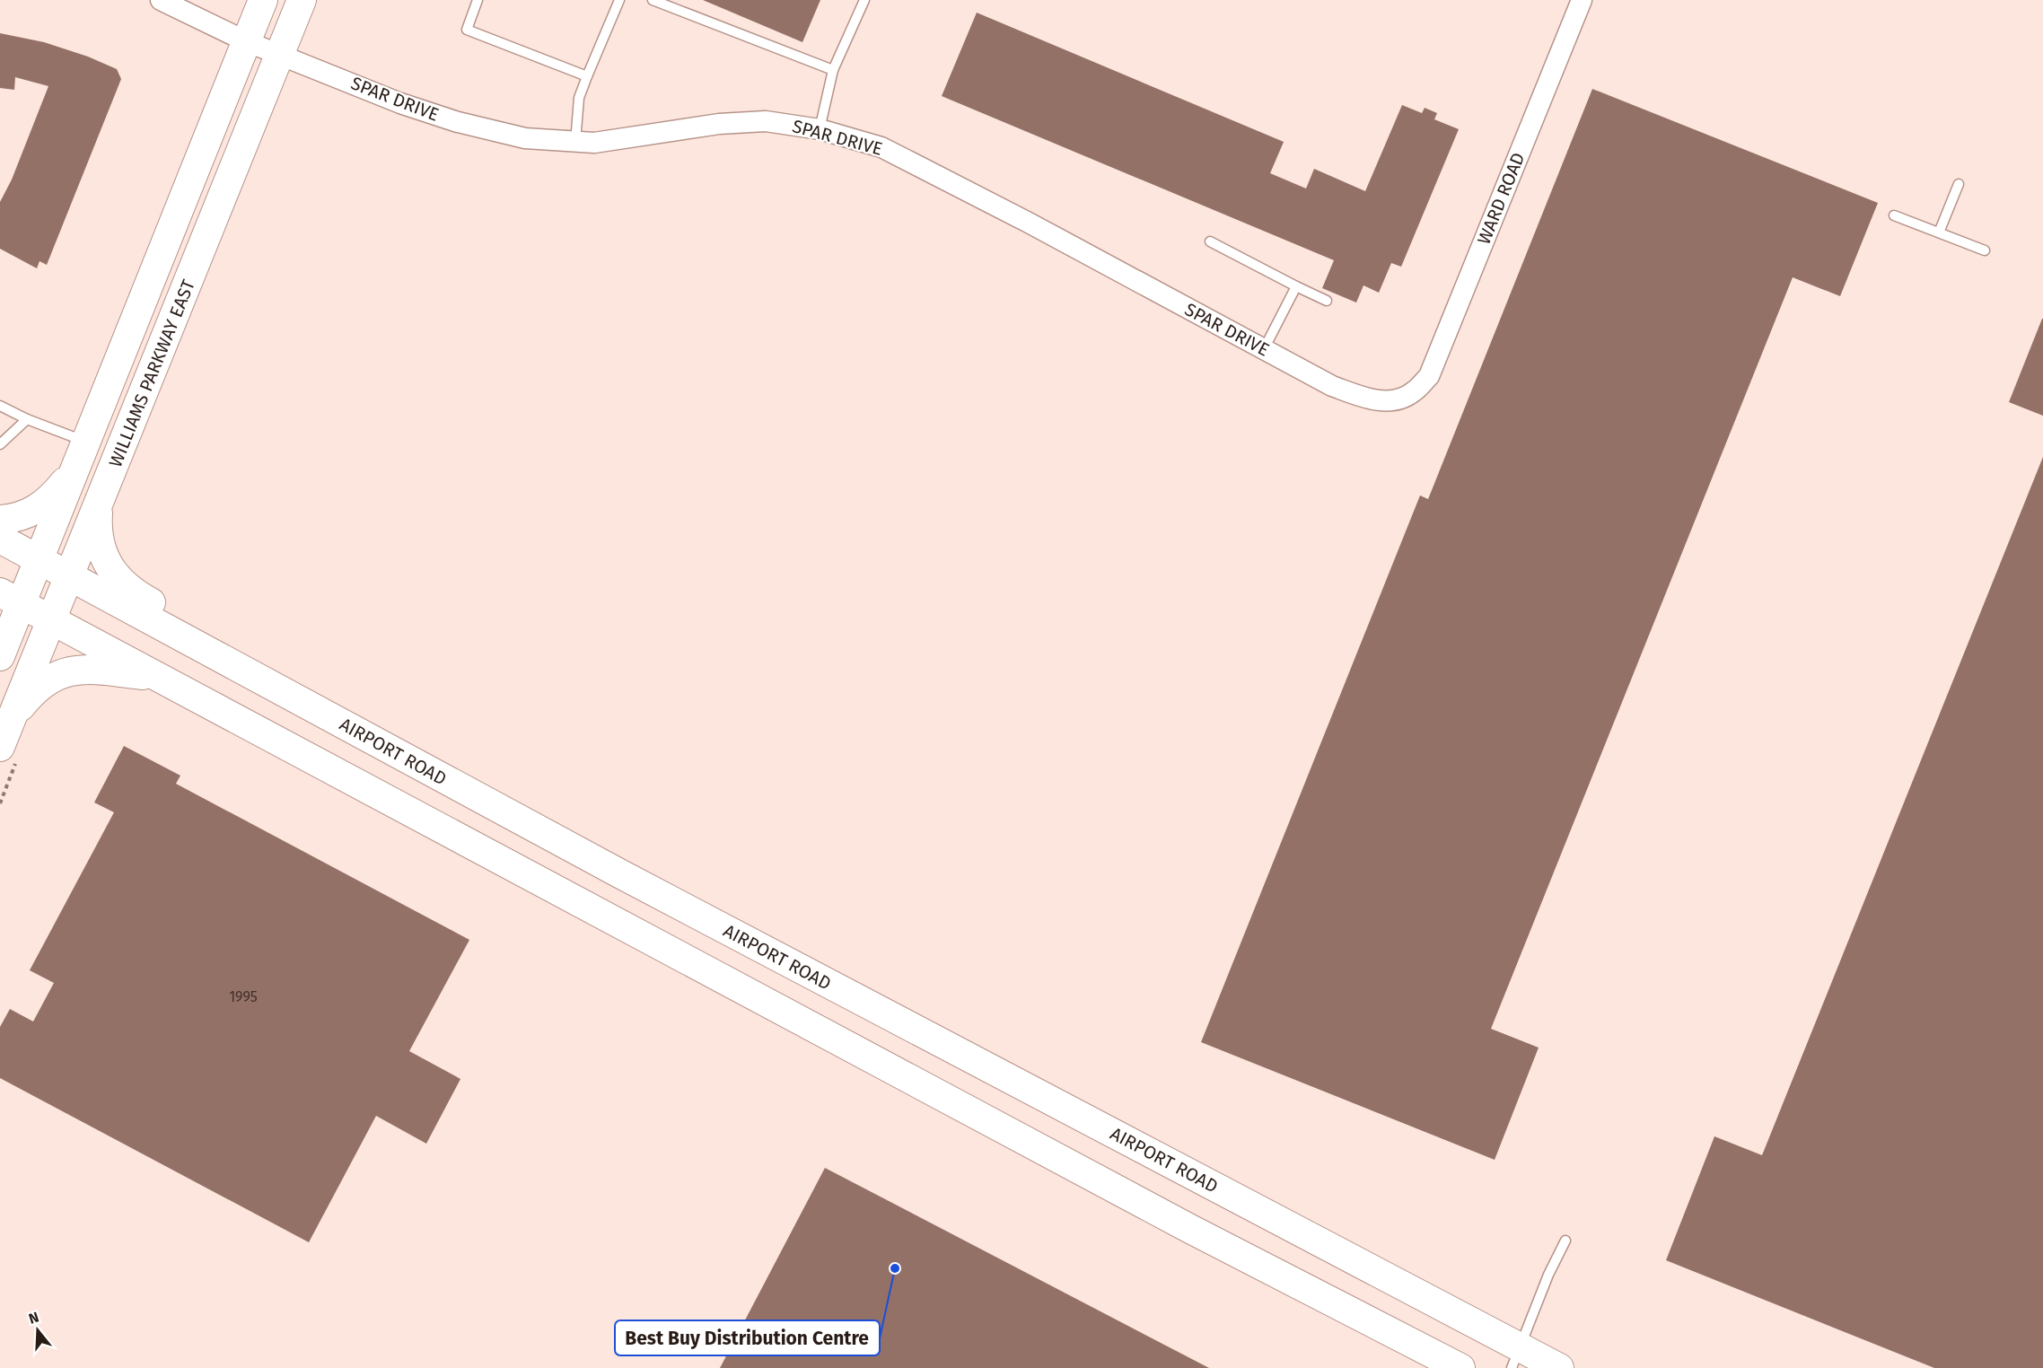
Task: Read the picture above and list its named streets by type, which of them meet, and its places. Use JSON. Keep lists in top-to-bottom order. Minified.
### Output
{"streets":{"main road":["WILLIAMS PARKWAY EAST","AIRPORT ROAD"],"street":["SPAR DRIVE","WARD ROAD"]},"crossings":[["SPAR DRIVE","WARD ROAD"],["SPAR DRIVE","WILLIAMS PARKWAY EAST"],["WILLIAMS PARKWAY EAST","AIRPORT ROAD"]],"places":["Best Buy Distribution Centre"],"house_numbers":["1995"],"north":"top"}
